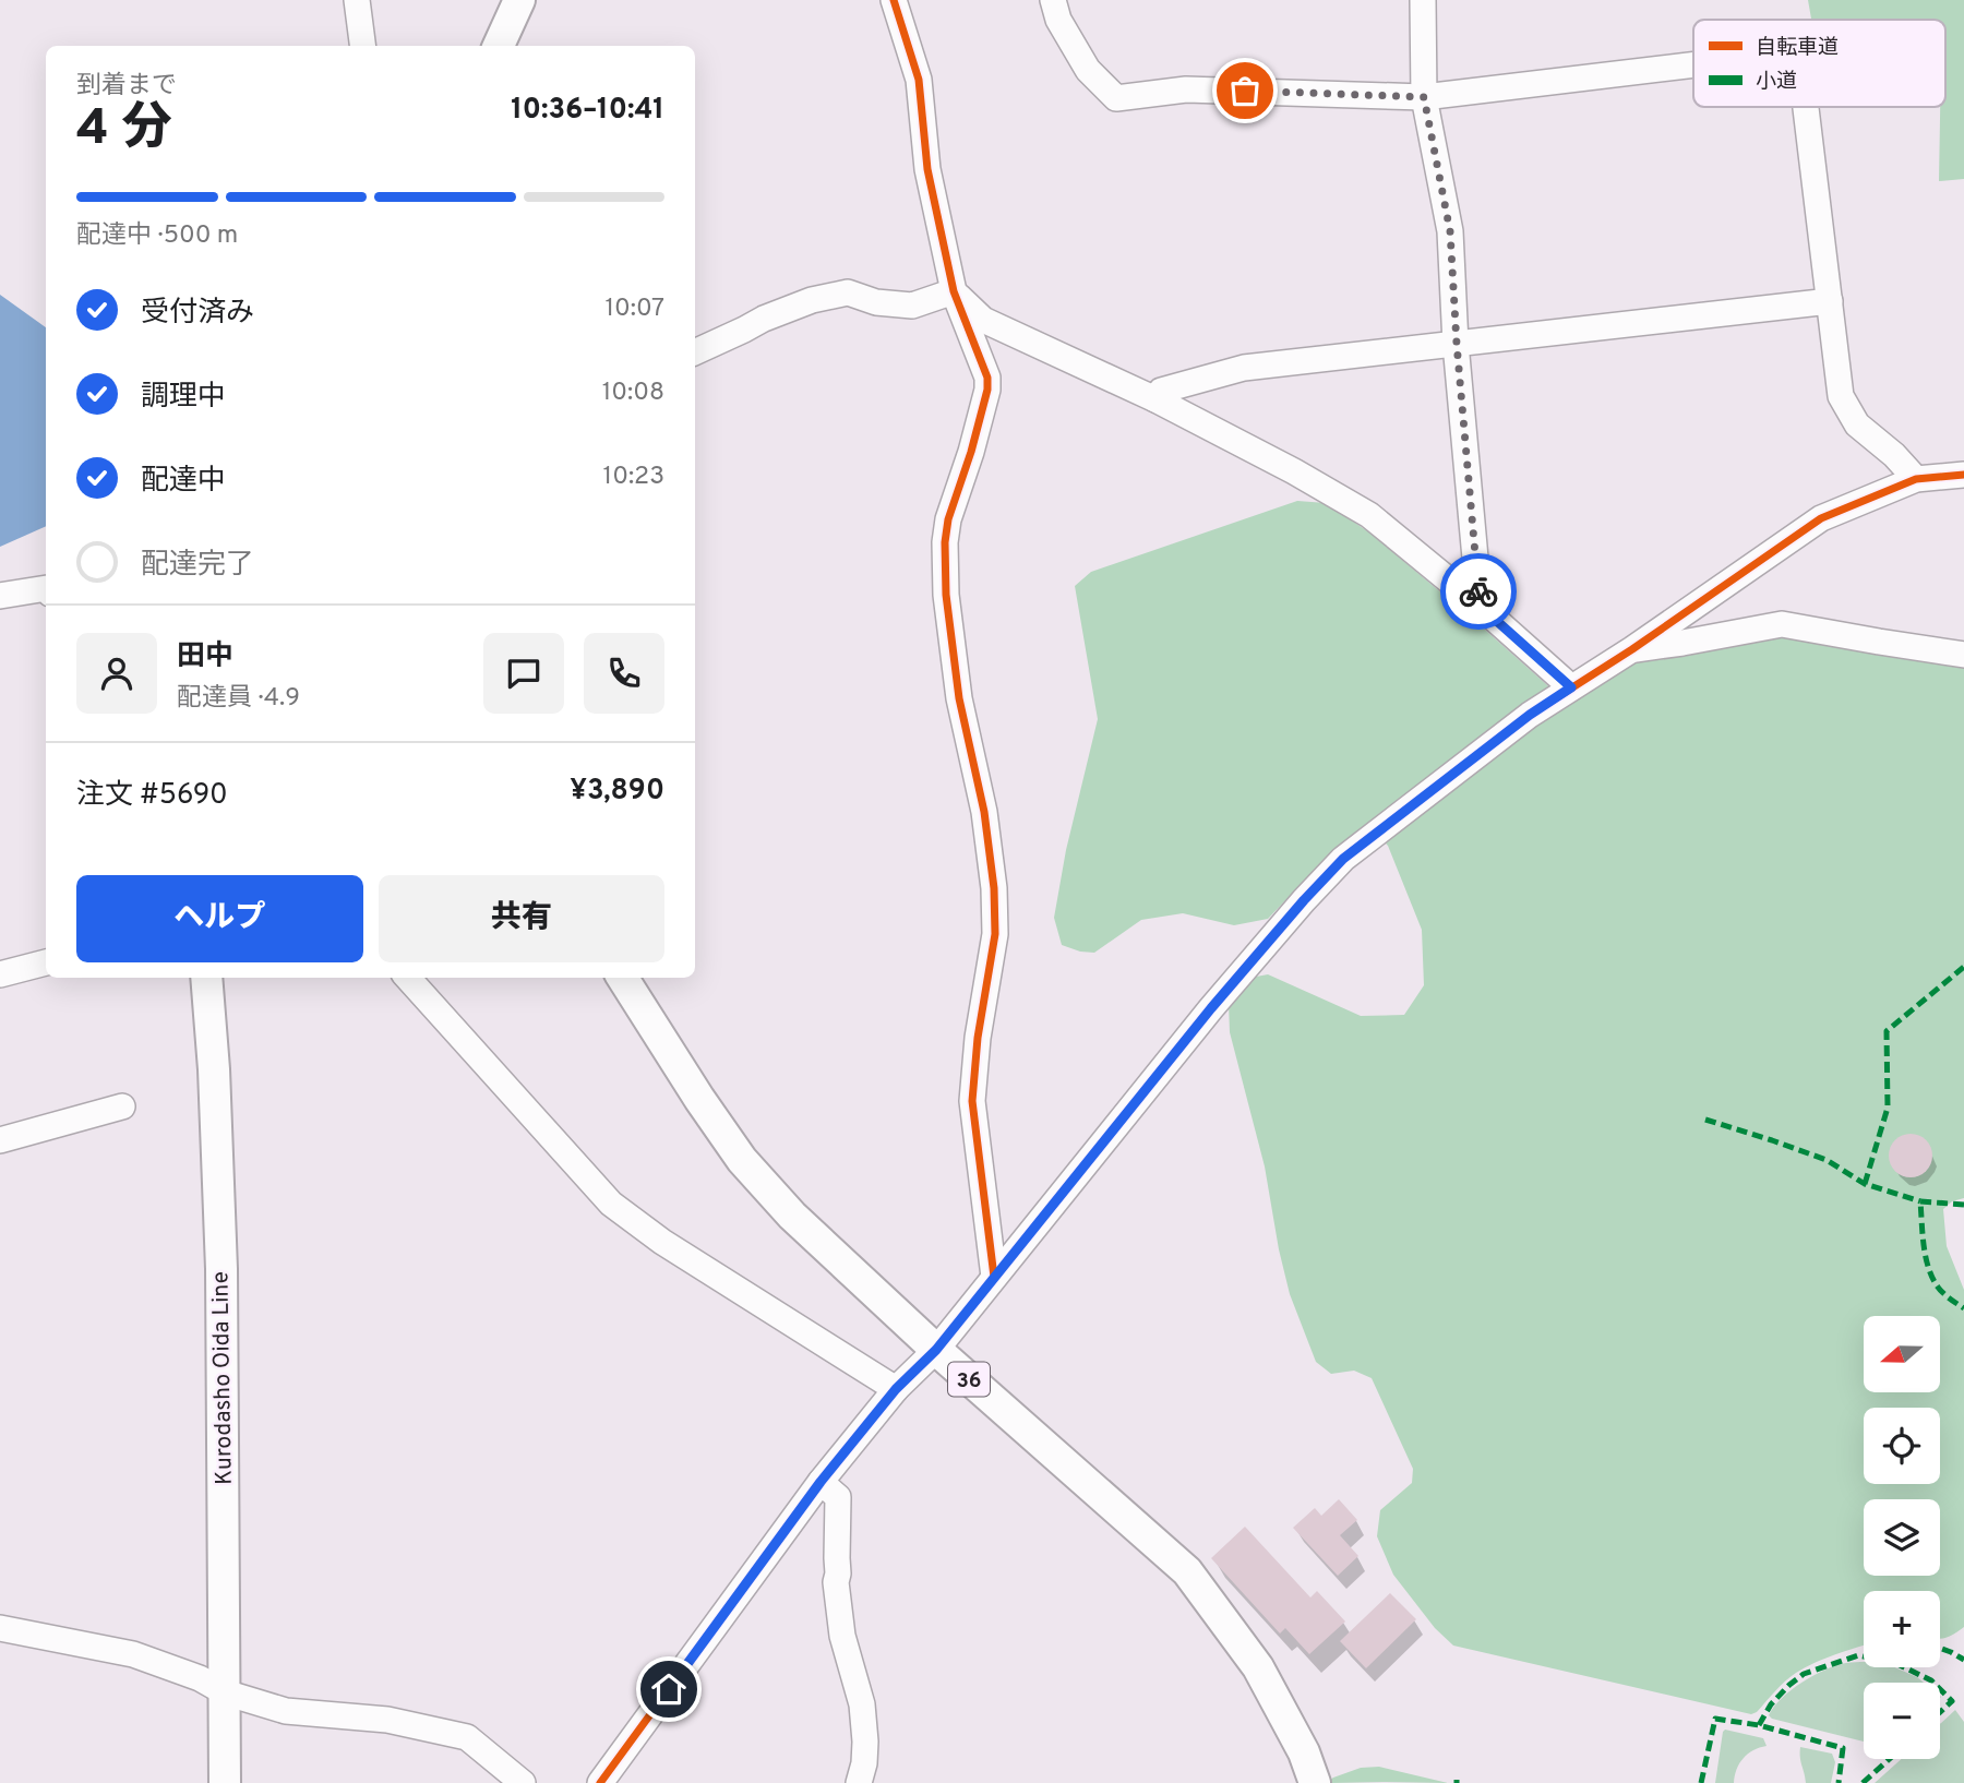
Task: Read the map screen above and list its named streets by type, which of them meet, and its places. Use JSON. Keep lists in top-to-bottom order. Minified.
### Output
{"streets":{"main road":["Kurodasho Oida Line","36"]},"legend":["自転車道","小道"],"north":"left","page":{"heading":["4 分","到着まで","10:36–10:41"],"panel":["田中","配達員 · 4.9","注文 #5690","¥3,890"],"bar":"配達中 · 500 m","list":[["受付済み","10:07"],["調理中","10:08"],["配達中","10:23"],"配達完了"],"buttons":["ヘルプ","共有"],"map_buttons":["+","−"]}}
